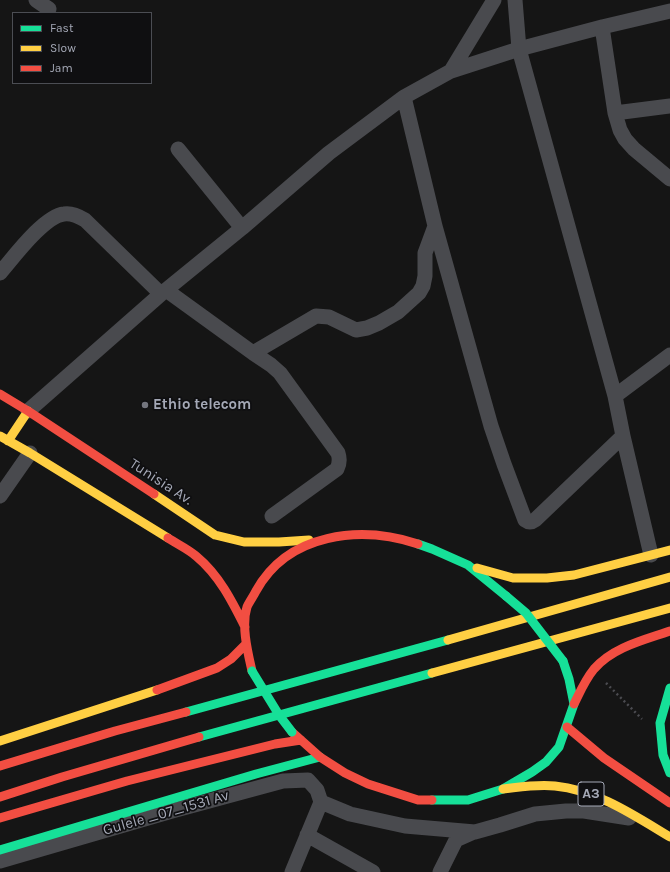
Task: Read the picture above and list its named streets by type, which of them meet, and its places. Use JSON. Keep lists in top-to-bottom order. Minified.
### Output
{"streets":{"main road":["Tunisia Av.","A3","Gulele _07_1531 Av"]},"places":["Ethio telecom"],"legend":["Fast","Slow","Jam"]}
